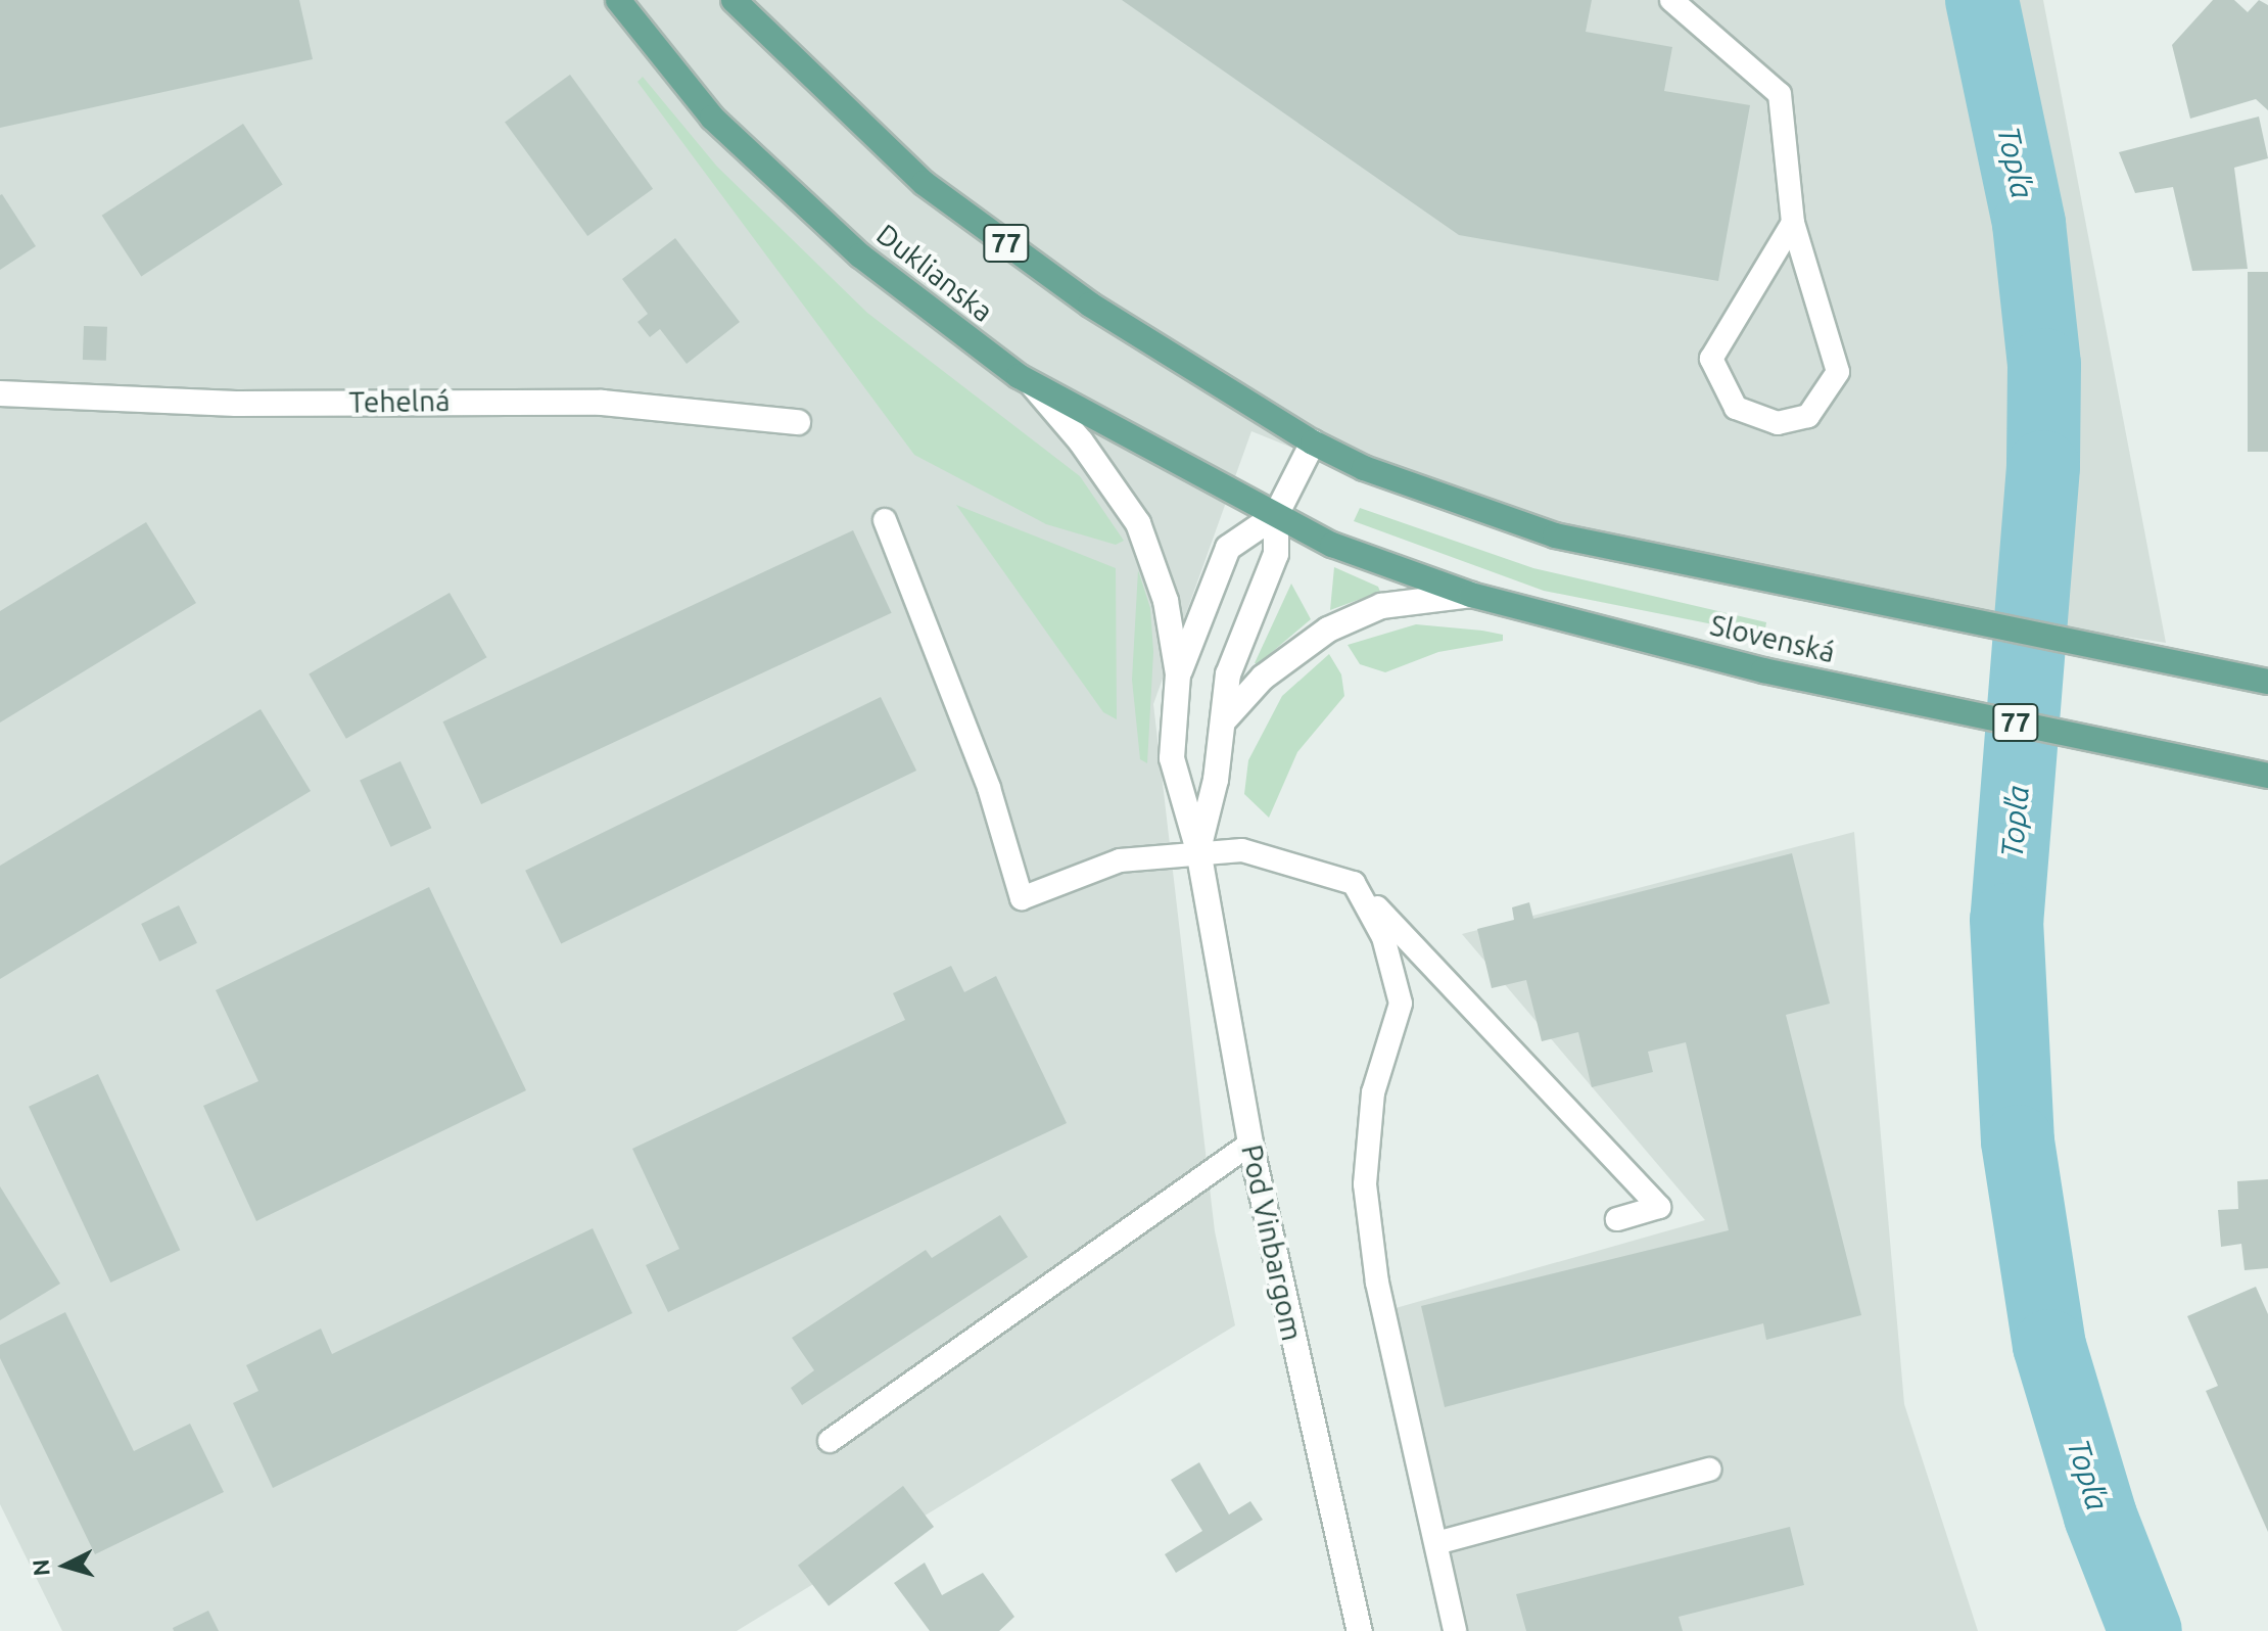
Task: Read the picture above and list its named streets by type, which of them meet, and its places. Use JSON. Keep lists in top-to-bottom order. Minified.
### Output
{"streets":{"main road":["77","Duklianska","Slovenská"],"street":["Tehelná","Pod Vinbargom"]},"crossings":[["77","Slovenská"],["77","Pod Vinbargom"],["Duklianska","Slovenská"],["Duklianska","Pod Vinbargom"],["Slovenská","Pod Vinbargom"]],"water":["Topľa"],"north":"left"}
